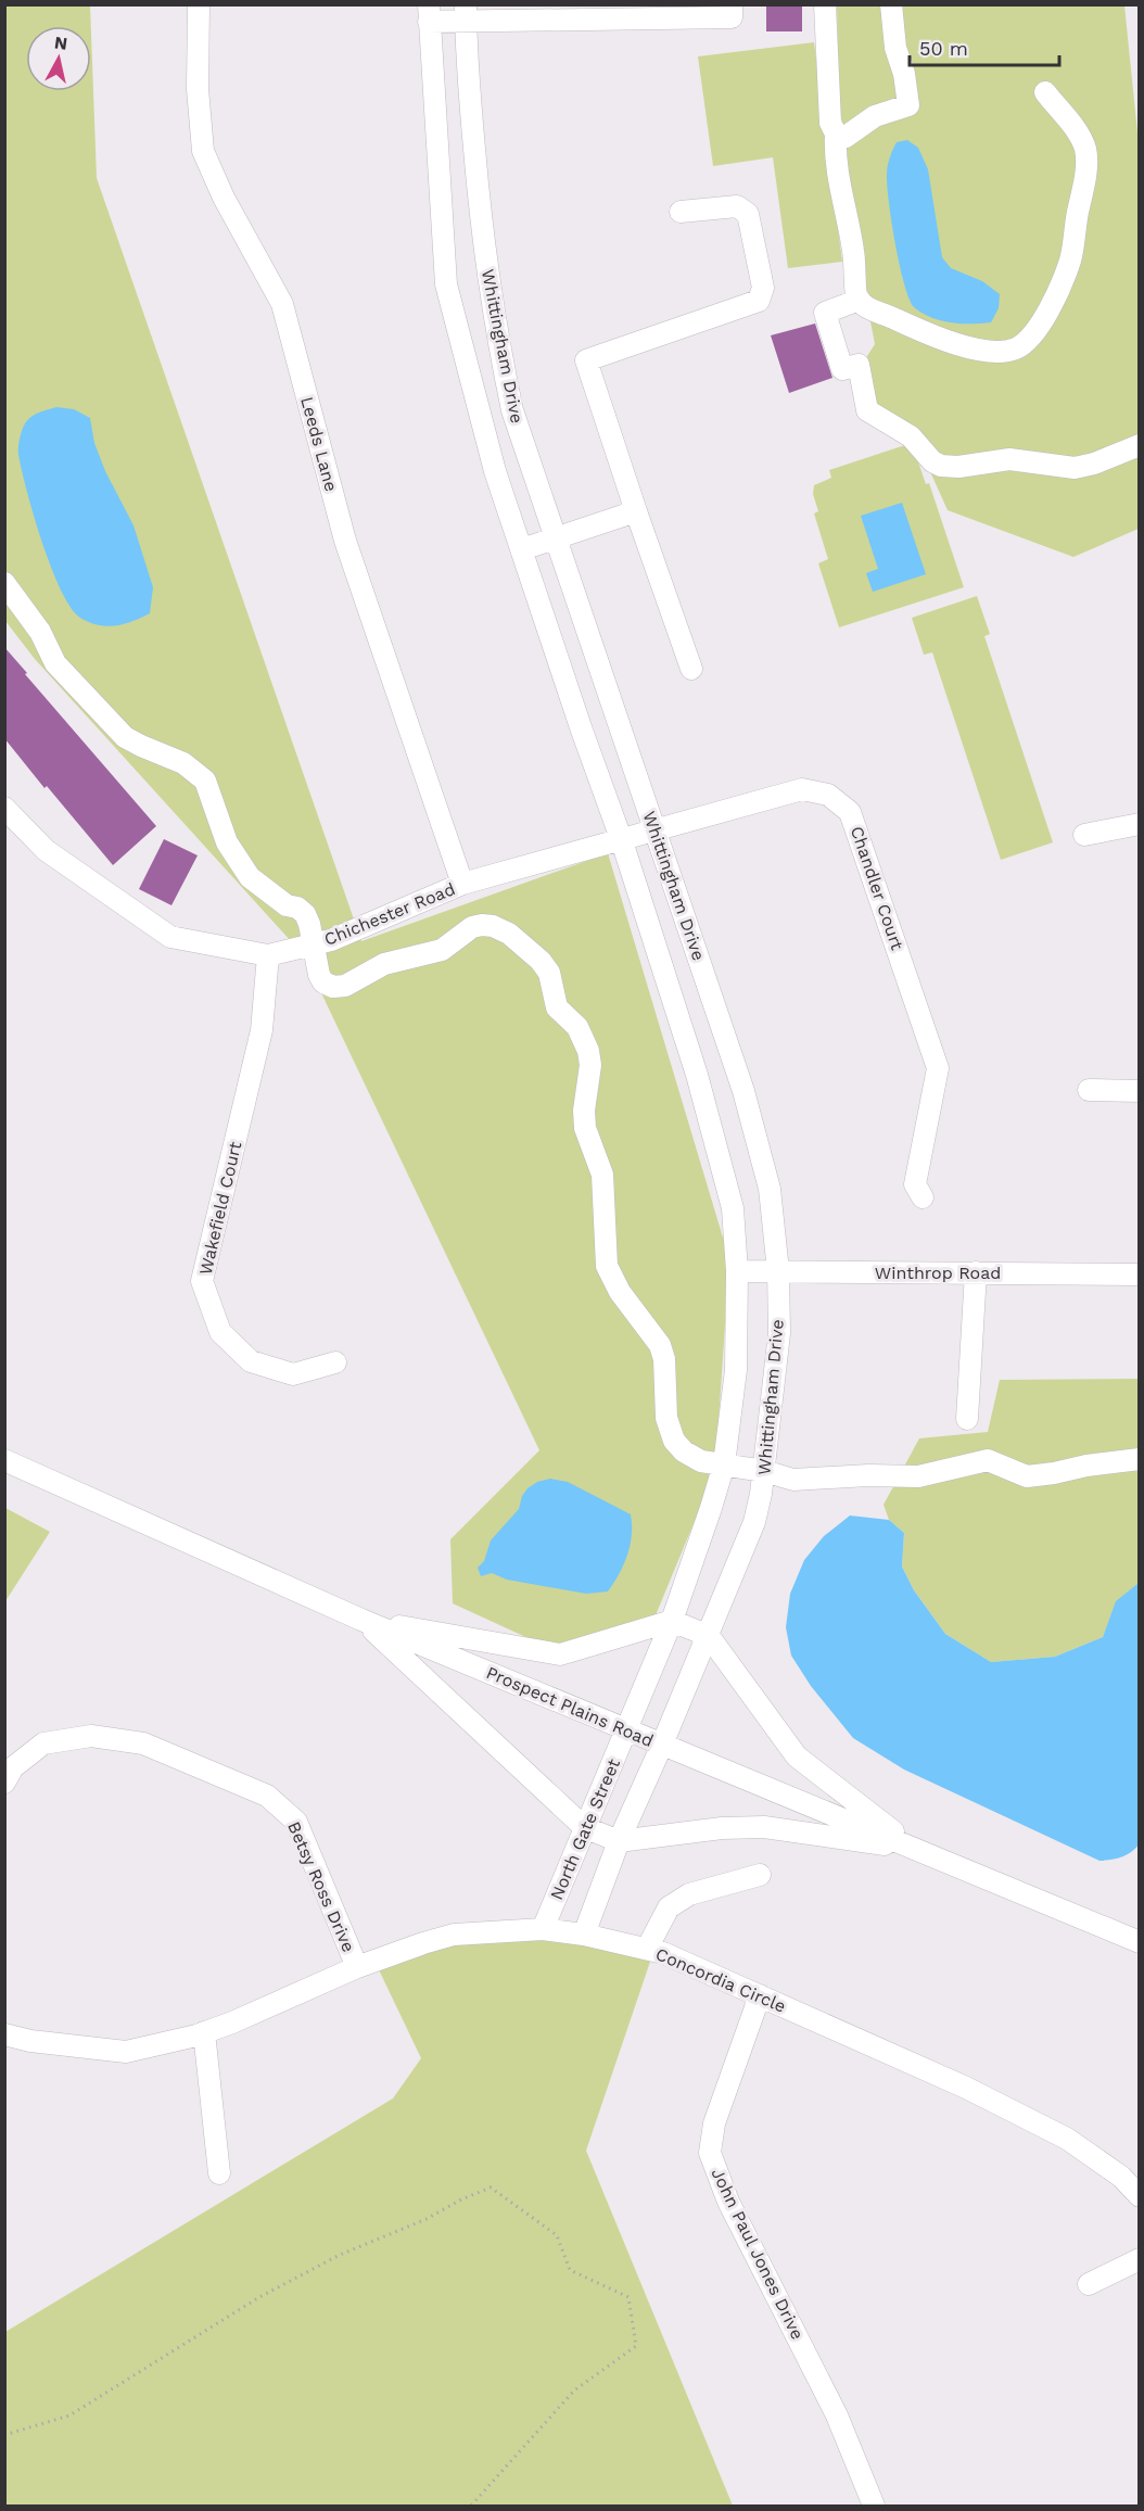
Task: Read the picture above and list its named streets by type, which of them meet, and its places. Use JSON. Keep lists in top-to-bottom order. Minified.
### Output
{"streets":{"street":["Whittingham Drive","Leeds Lane","Chandler Court","Chichester Road","Wakefield Court","Winthrop Road","Prospect Plains Road","North Gate Street","Betsy Ross Drive","Concordia Circle","John Paul Jones Drive"]},"crossings":[["Whittingham Drive","Chandler Court"],["Whittingham Drive","Chichester Road"],["Whittingham Drive","Winthrop Road"],["Whittingham Drive","Prospect Plains Road"],["Whittingham Drive","North Gate Street"],["Leeds Lane","Chichester Road"],["Chandler Court","Chichester Road"],["Chichester Road","Wakefield Court"],["Prospect Plains Road","North Gate Street"],["North Gate Street","Concordia Circle"],["Betsy Ross Drive","Concordia Circle"],["Concordia Circle","John Paul Jones Drive"]],"scale_bar":"50 m","north":"top"}
